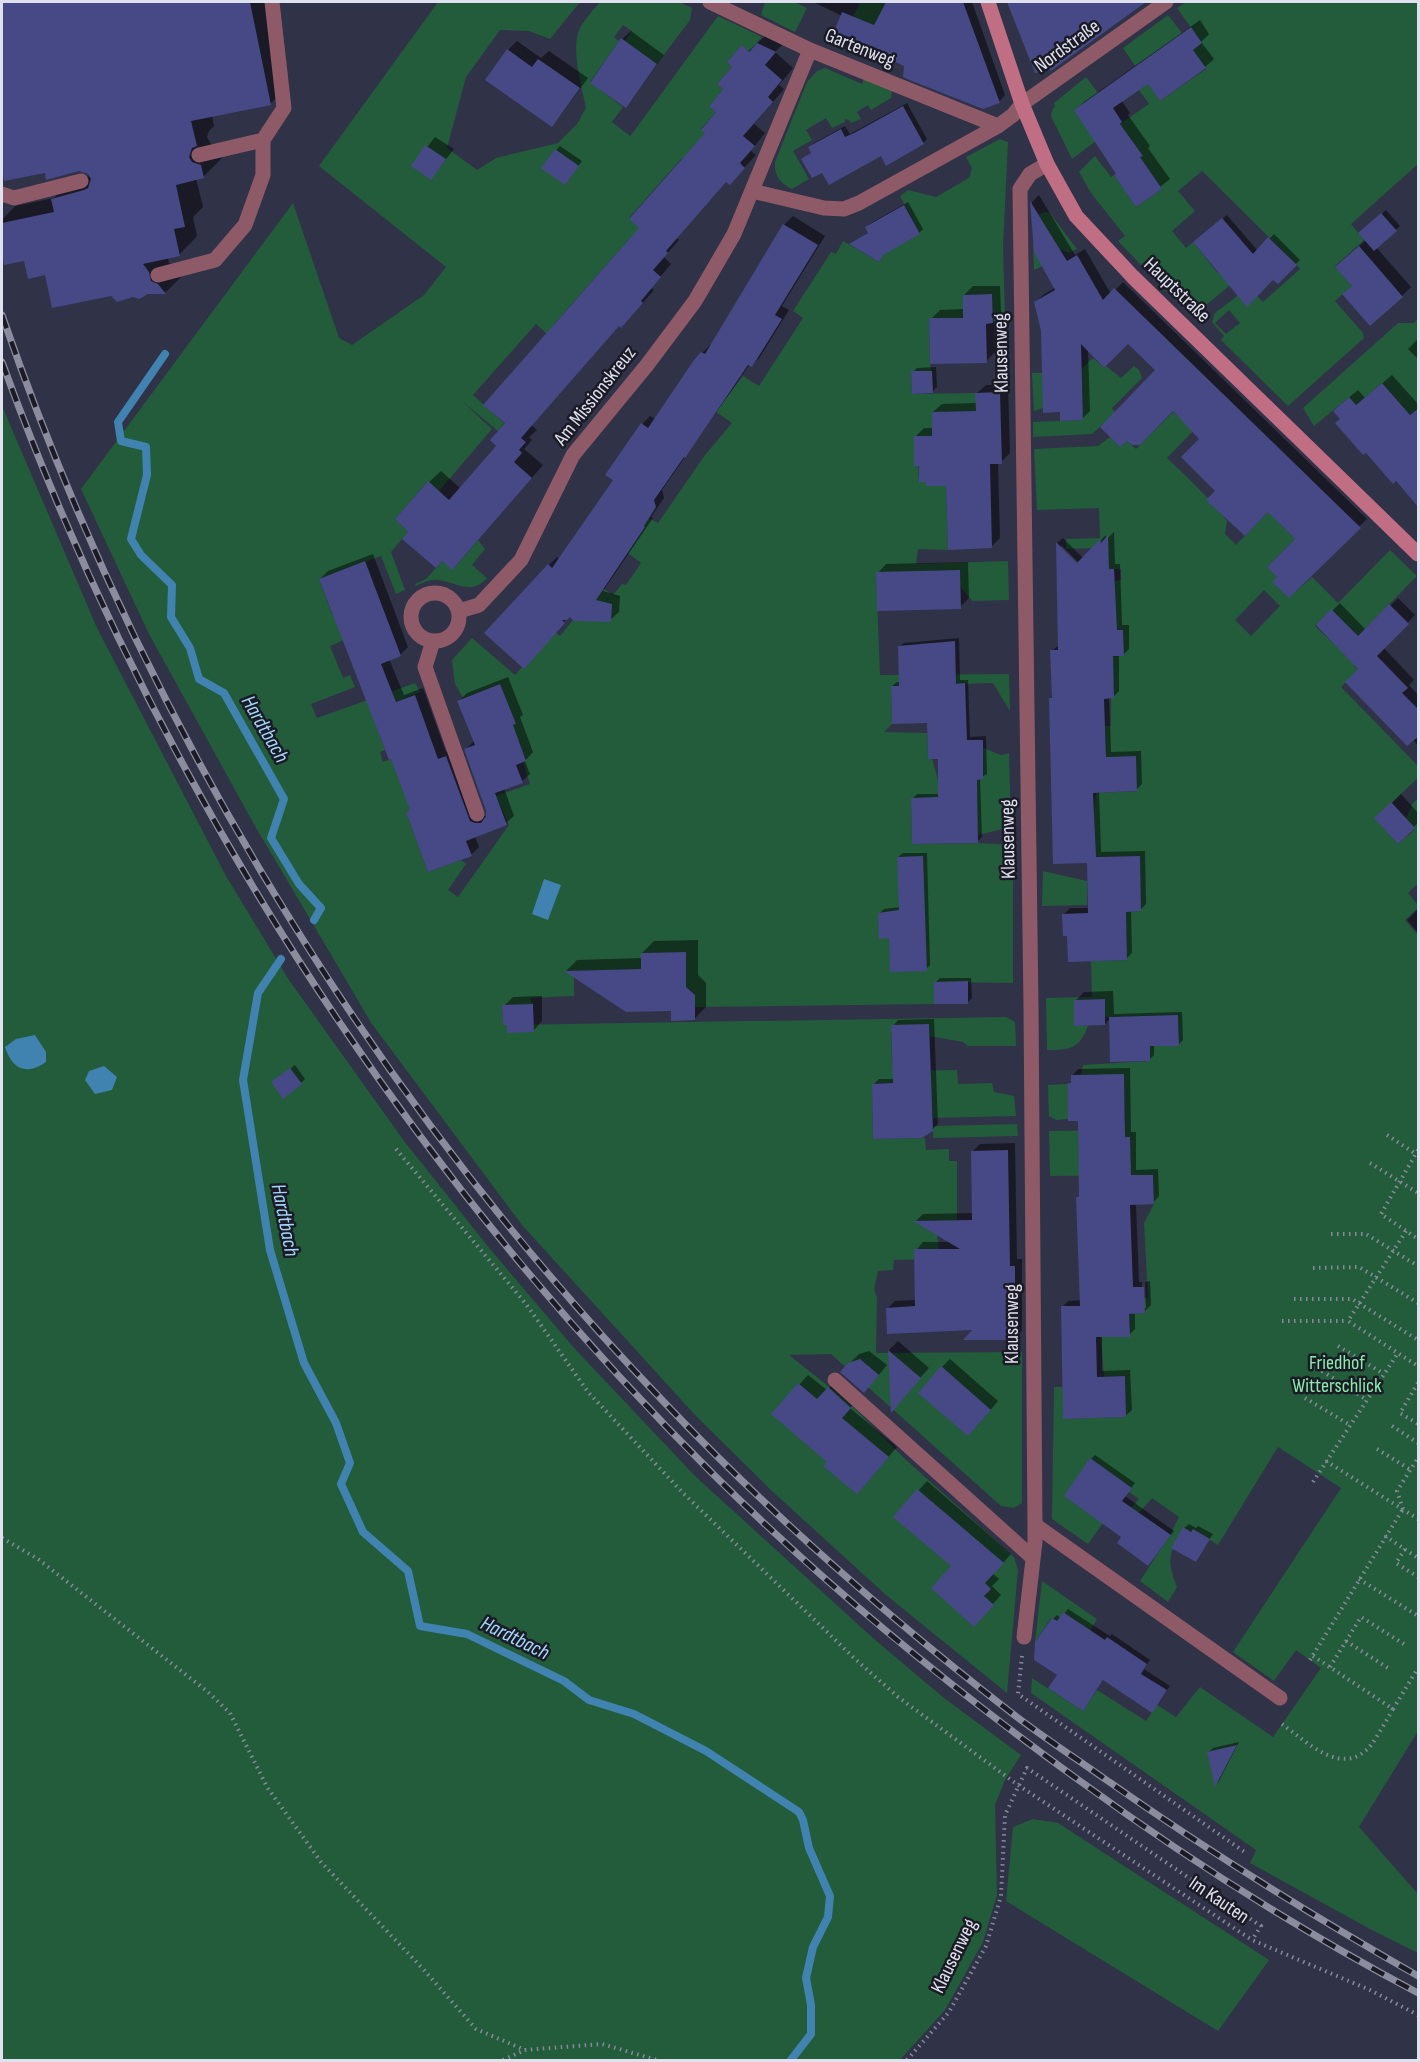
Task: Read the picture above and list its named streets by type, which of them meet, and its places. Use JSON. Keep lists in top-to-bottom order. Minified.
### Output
{"streets":{"main road":["Hauptstraße"],"street":["Nordstraße","Gartenweg","Klausenweg","Am Missionskreuz"],"path":["Im Kauten"]},"crossings":[["Nordstraße","Hauptstraße"],["Gartenweg","Am Missionskreuz"],["Hauptstraße","Klausenweg"],["Klausenweg","Im Kauten"]],"water":["Hardtbach"],"parks":["Friedhof Witterschlick"]}
